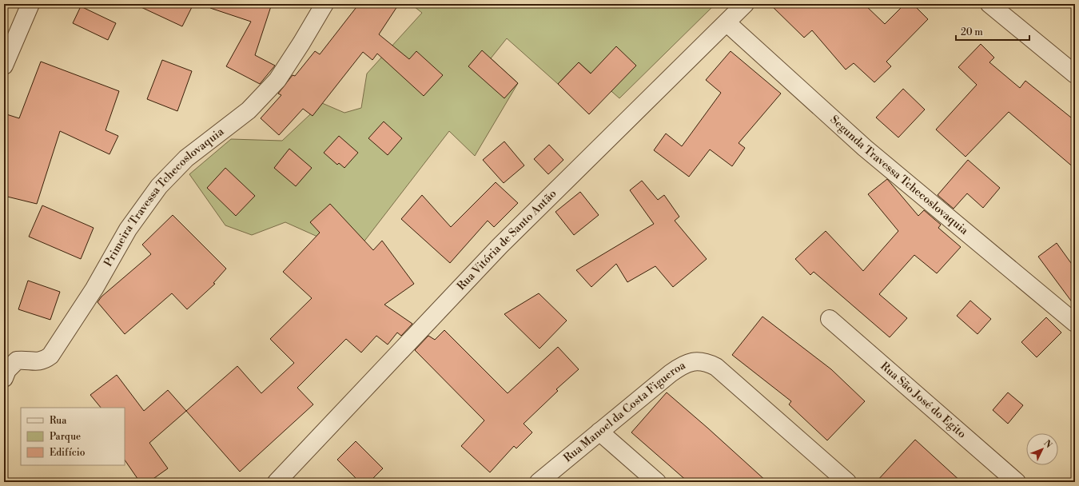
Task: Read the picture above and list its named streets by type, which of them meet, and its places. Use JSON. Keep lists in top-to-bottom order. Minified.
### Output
{"streets":{"street":["Segunda Travessa Tchecoslovaquia","Primeira Travessa Tchecoslovaquia","Rua Vitória de Santo Antão","Rua São José do Egito","Rua Manoel da Costa Figueroa"]},"crossings":[["Segunda Travessa Tchecoslovaquia","Rua Vitória de Santo Antão"]],"legend":["Rua","Parque","Edifício"],"scale_bar":"20 m","north":"top right"}
